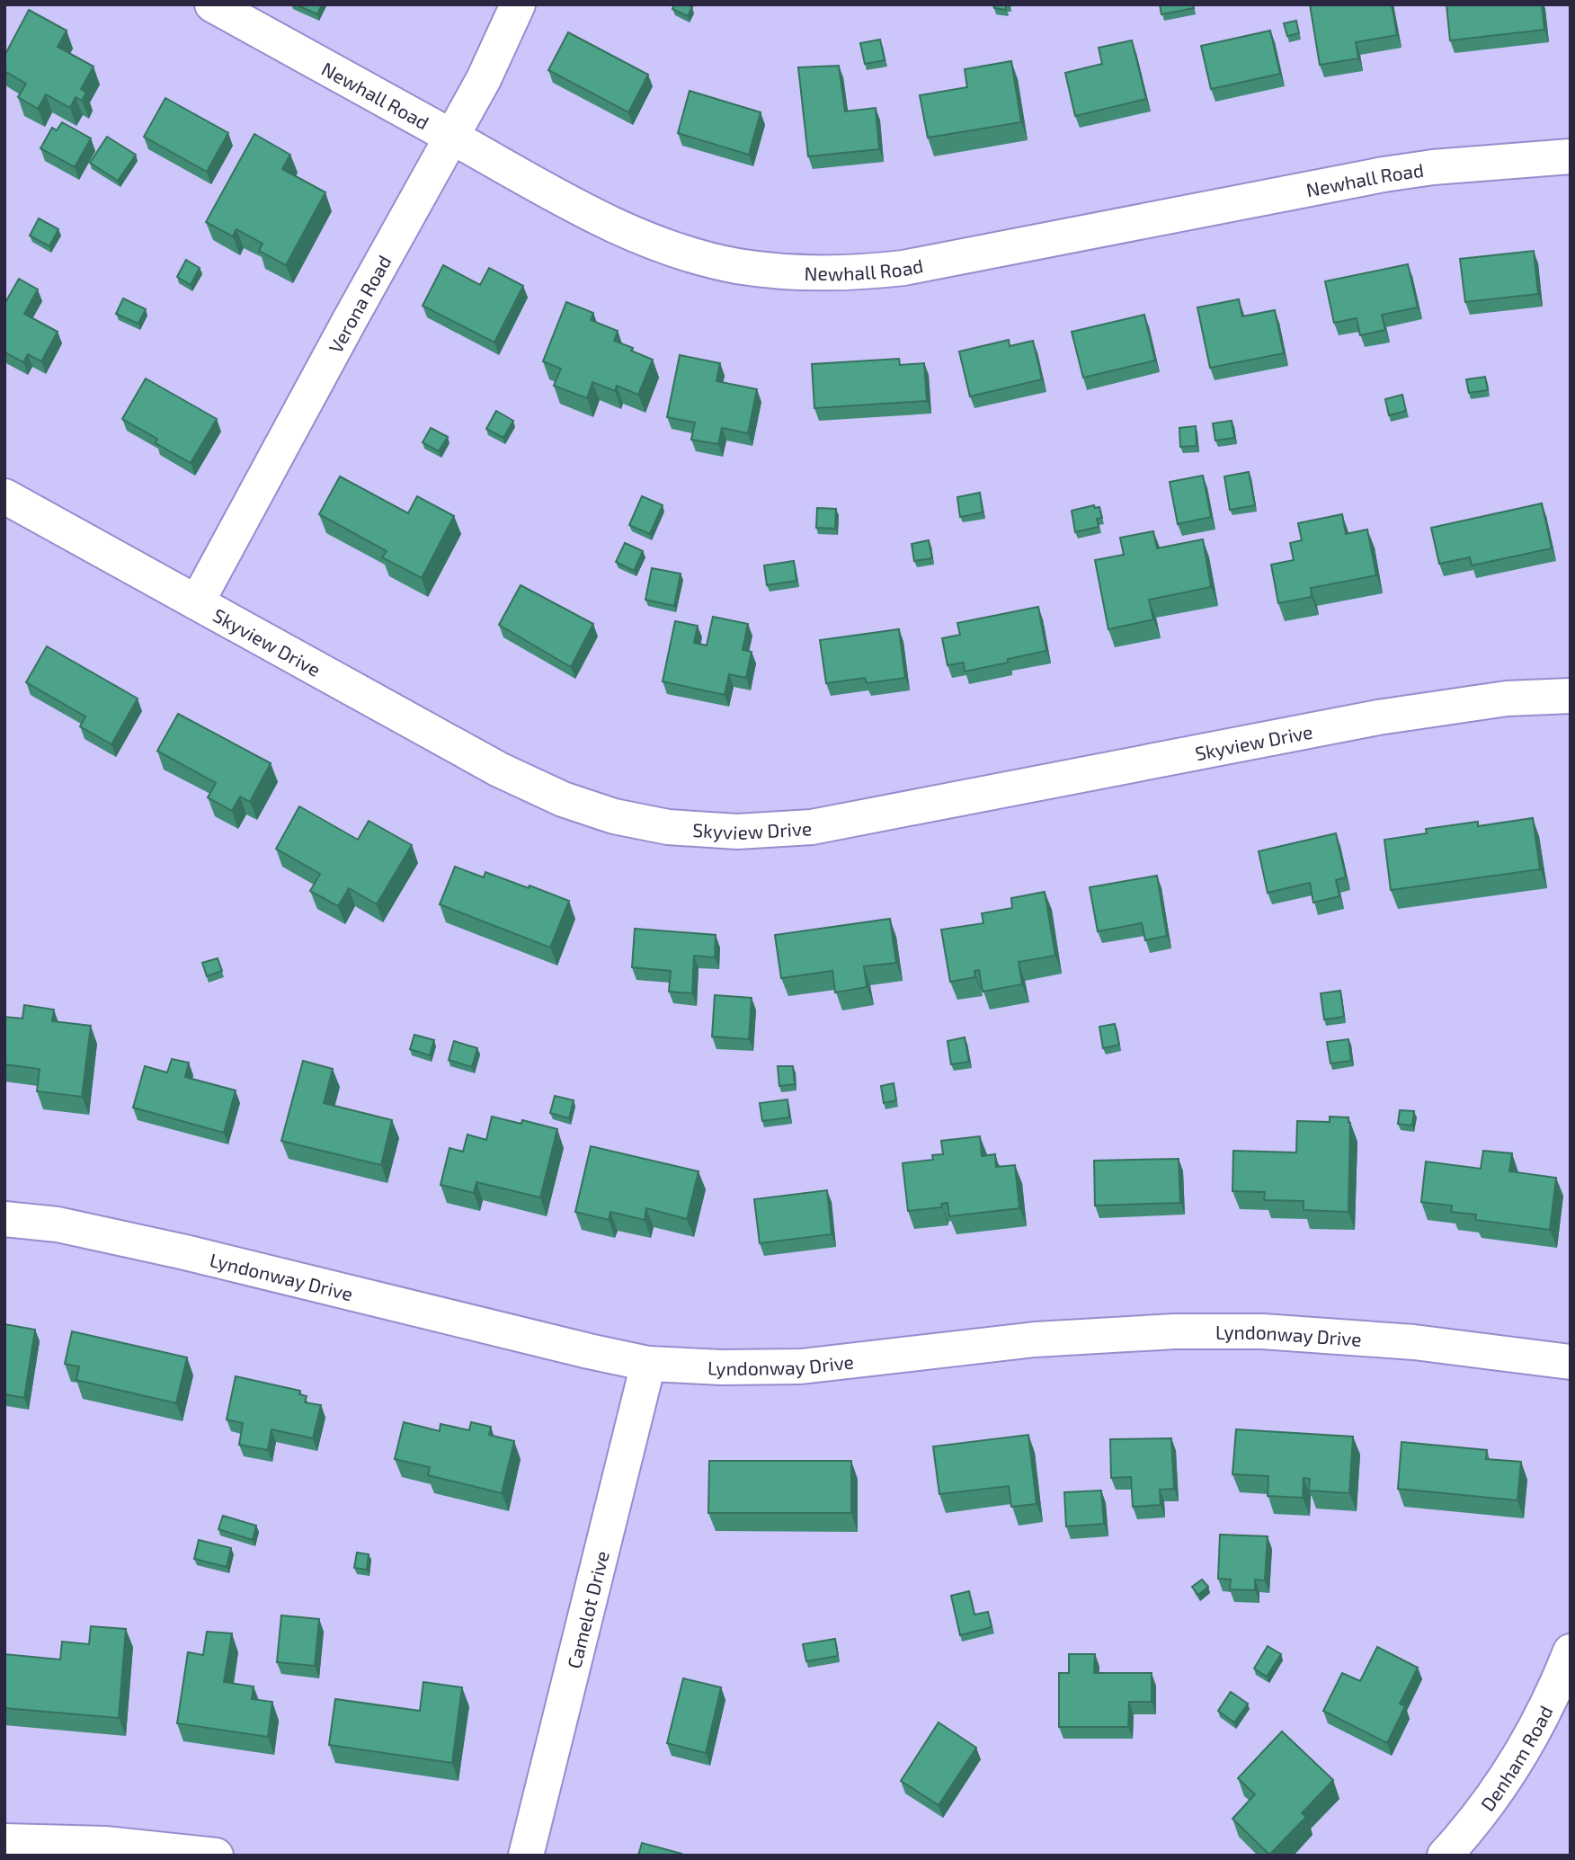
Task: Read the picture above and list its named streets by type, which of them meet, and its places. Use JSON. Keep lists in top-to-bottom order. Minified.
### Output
{"streets":{"street":["Newhall Road","Verona Road","Skyview Drive","Lyndonway Drive","Camelot Drive","Denham Road"]},"crossings":[["Newhall Road","Verona Road"],["Verona Road","Skyview Drive"],["Lyndonway Drive","Camelot Drive"]]}
